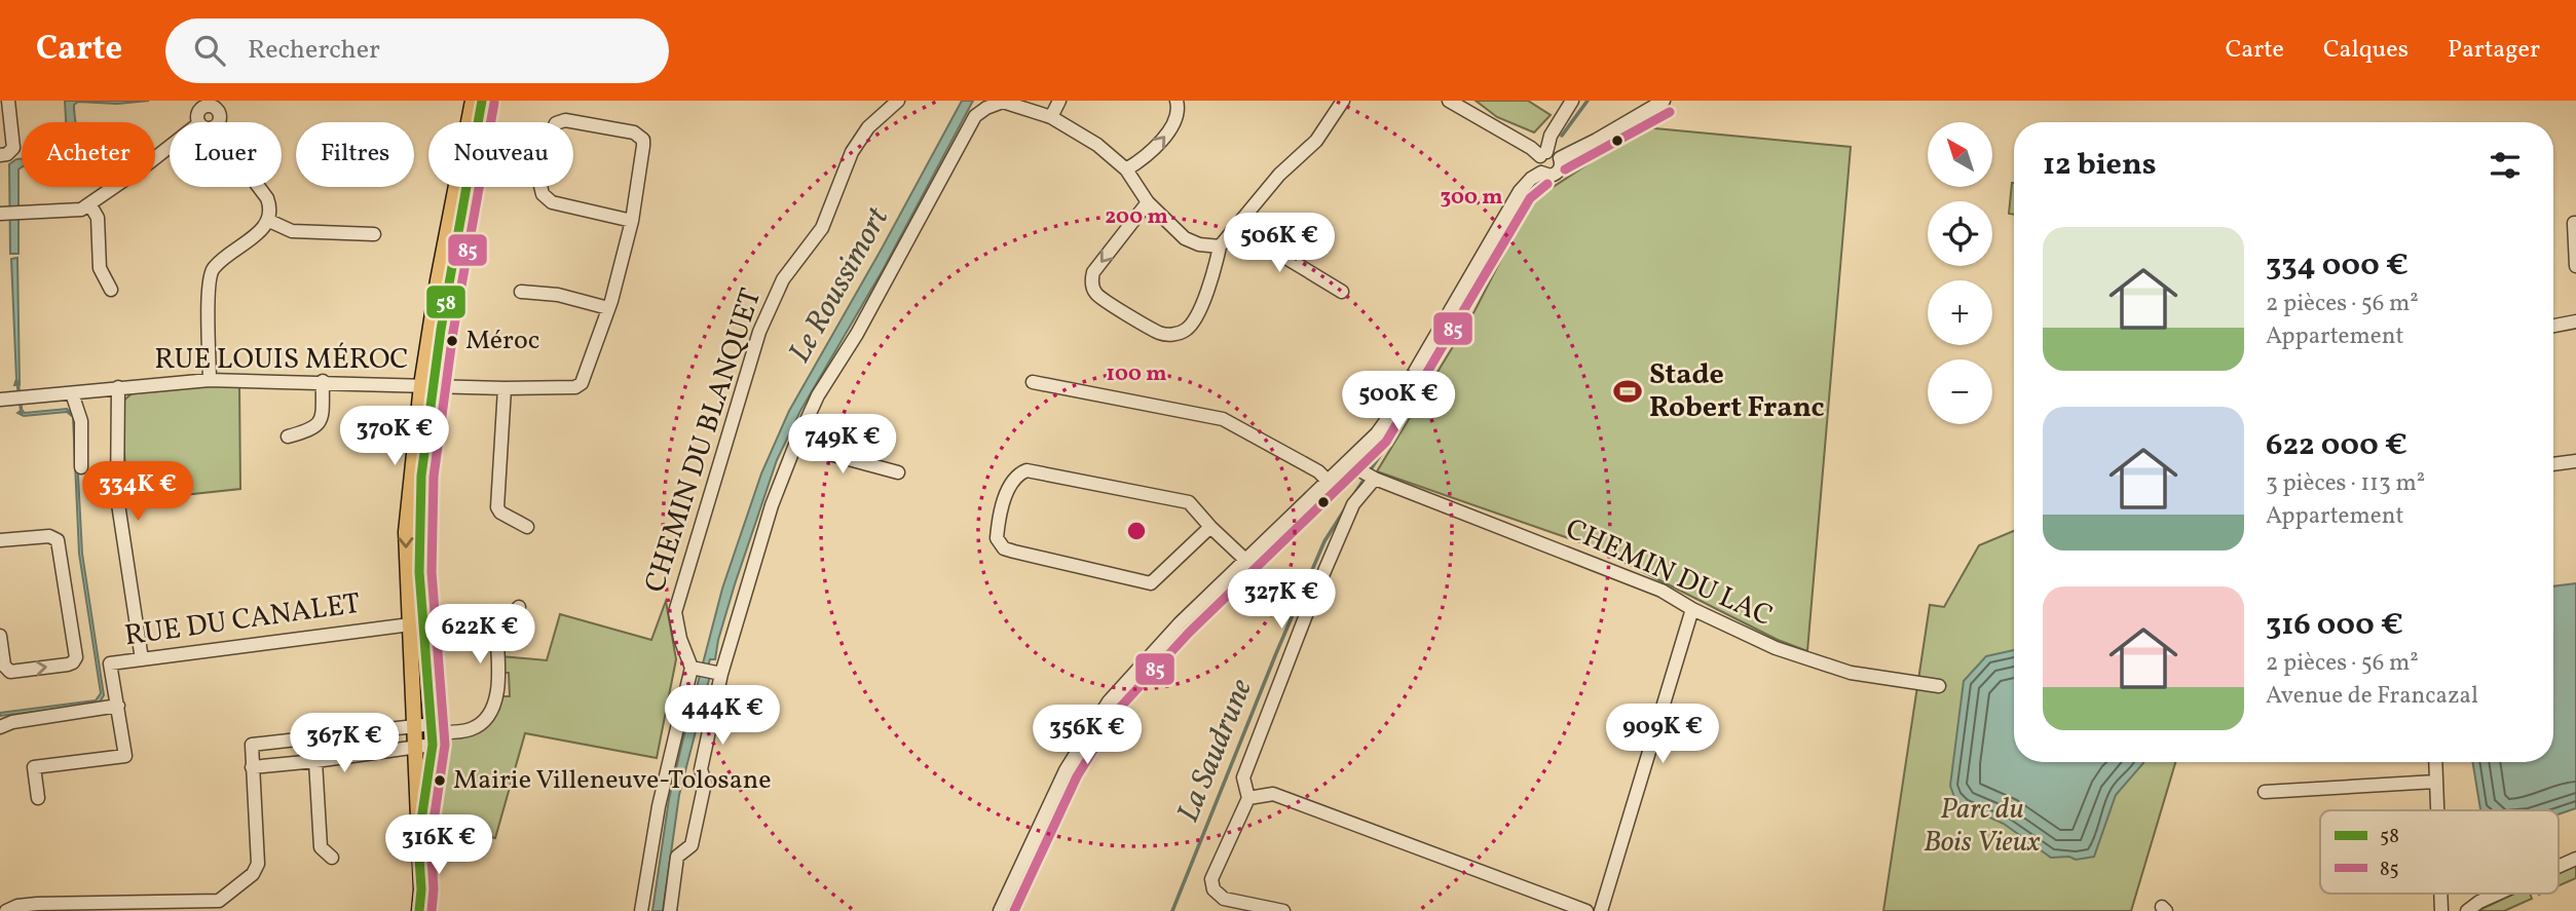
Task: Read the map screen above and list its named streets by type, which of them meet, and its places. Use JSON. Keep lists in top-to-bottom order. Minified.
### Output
{"streets":{"street":["RUE LOUIS MÉROC","CHEMIN DU BLANQUET","CHEMIN DU LAC","RUE DU CANALET"]},"water":["Le Roussimort","La Saudrune"],"parks":["Parc du Bois Vieux"],"places":{"other":["Méroc","Mairie Villeneuve-Tolosane"],"sports":["Stade Robert Franc"]},"lines":["transit line 58","transit line 85"],"legend":["58","85"],"north":"top left","page":{"header":"Carte","search":"Rechercher","nav":["Carte","Calques","Partager"],"map_buttons":["+","−"],"chip":["Acheter","Louer","Filtres","Nouveau"],"heading":"12 biens","list":[{"name":"334 000 €","note":"2 pièces · 56 m² · Appartement"},{"name":"622 000 €","note":"3 pièces · 113 m² · Appartement"},{"name":"316 000 €","note":"2 pièces · 56 m² · Avenue de Francazal"}],"price":["506K €","500K €","370K €","749K €","334K €","327K €","622K €","444K €","909K €","356K €","367K €","316K €"]},"rings":["300 m","200 m","100 m"]}
